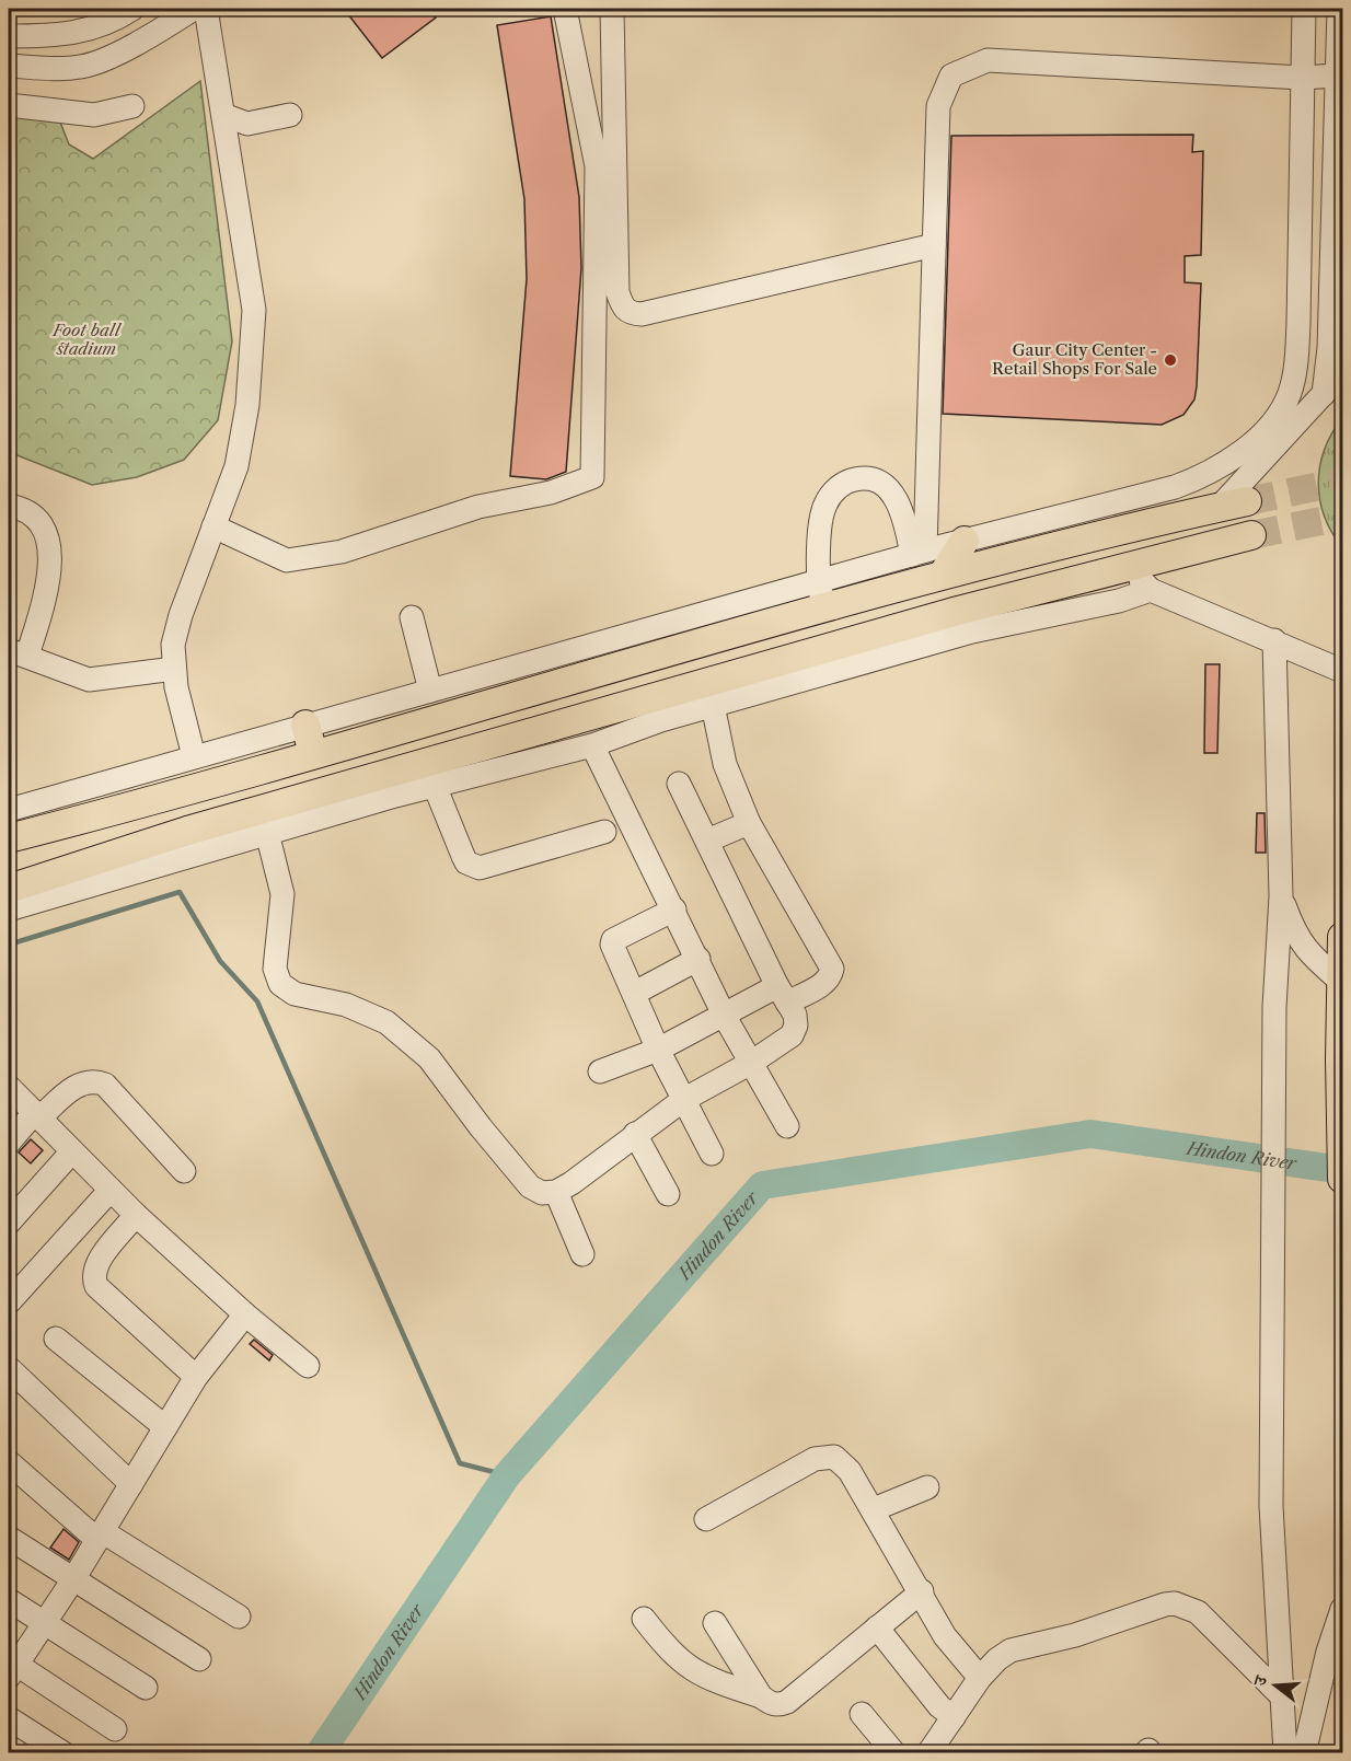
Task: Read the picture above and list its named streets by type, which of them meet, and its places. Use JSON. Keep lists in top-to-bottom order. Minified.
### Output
{"water":["Hindon River"],"parks":["Foot ball stadium"],"places":["Gaur City Center - Retail Shops For Sale"],"north":"left"}
